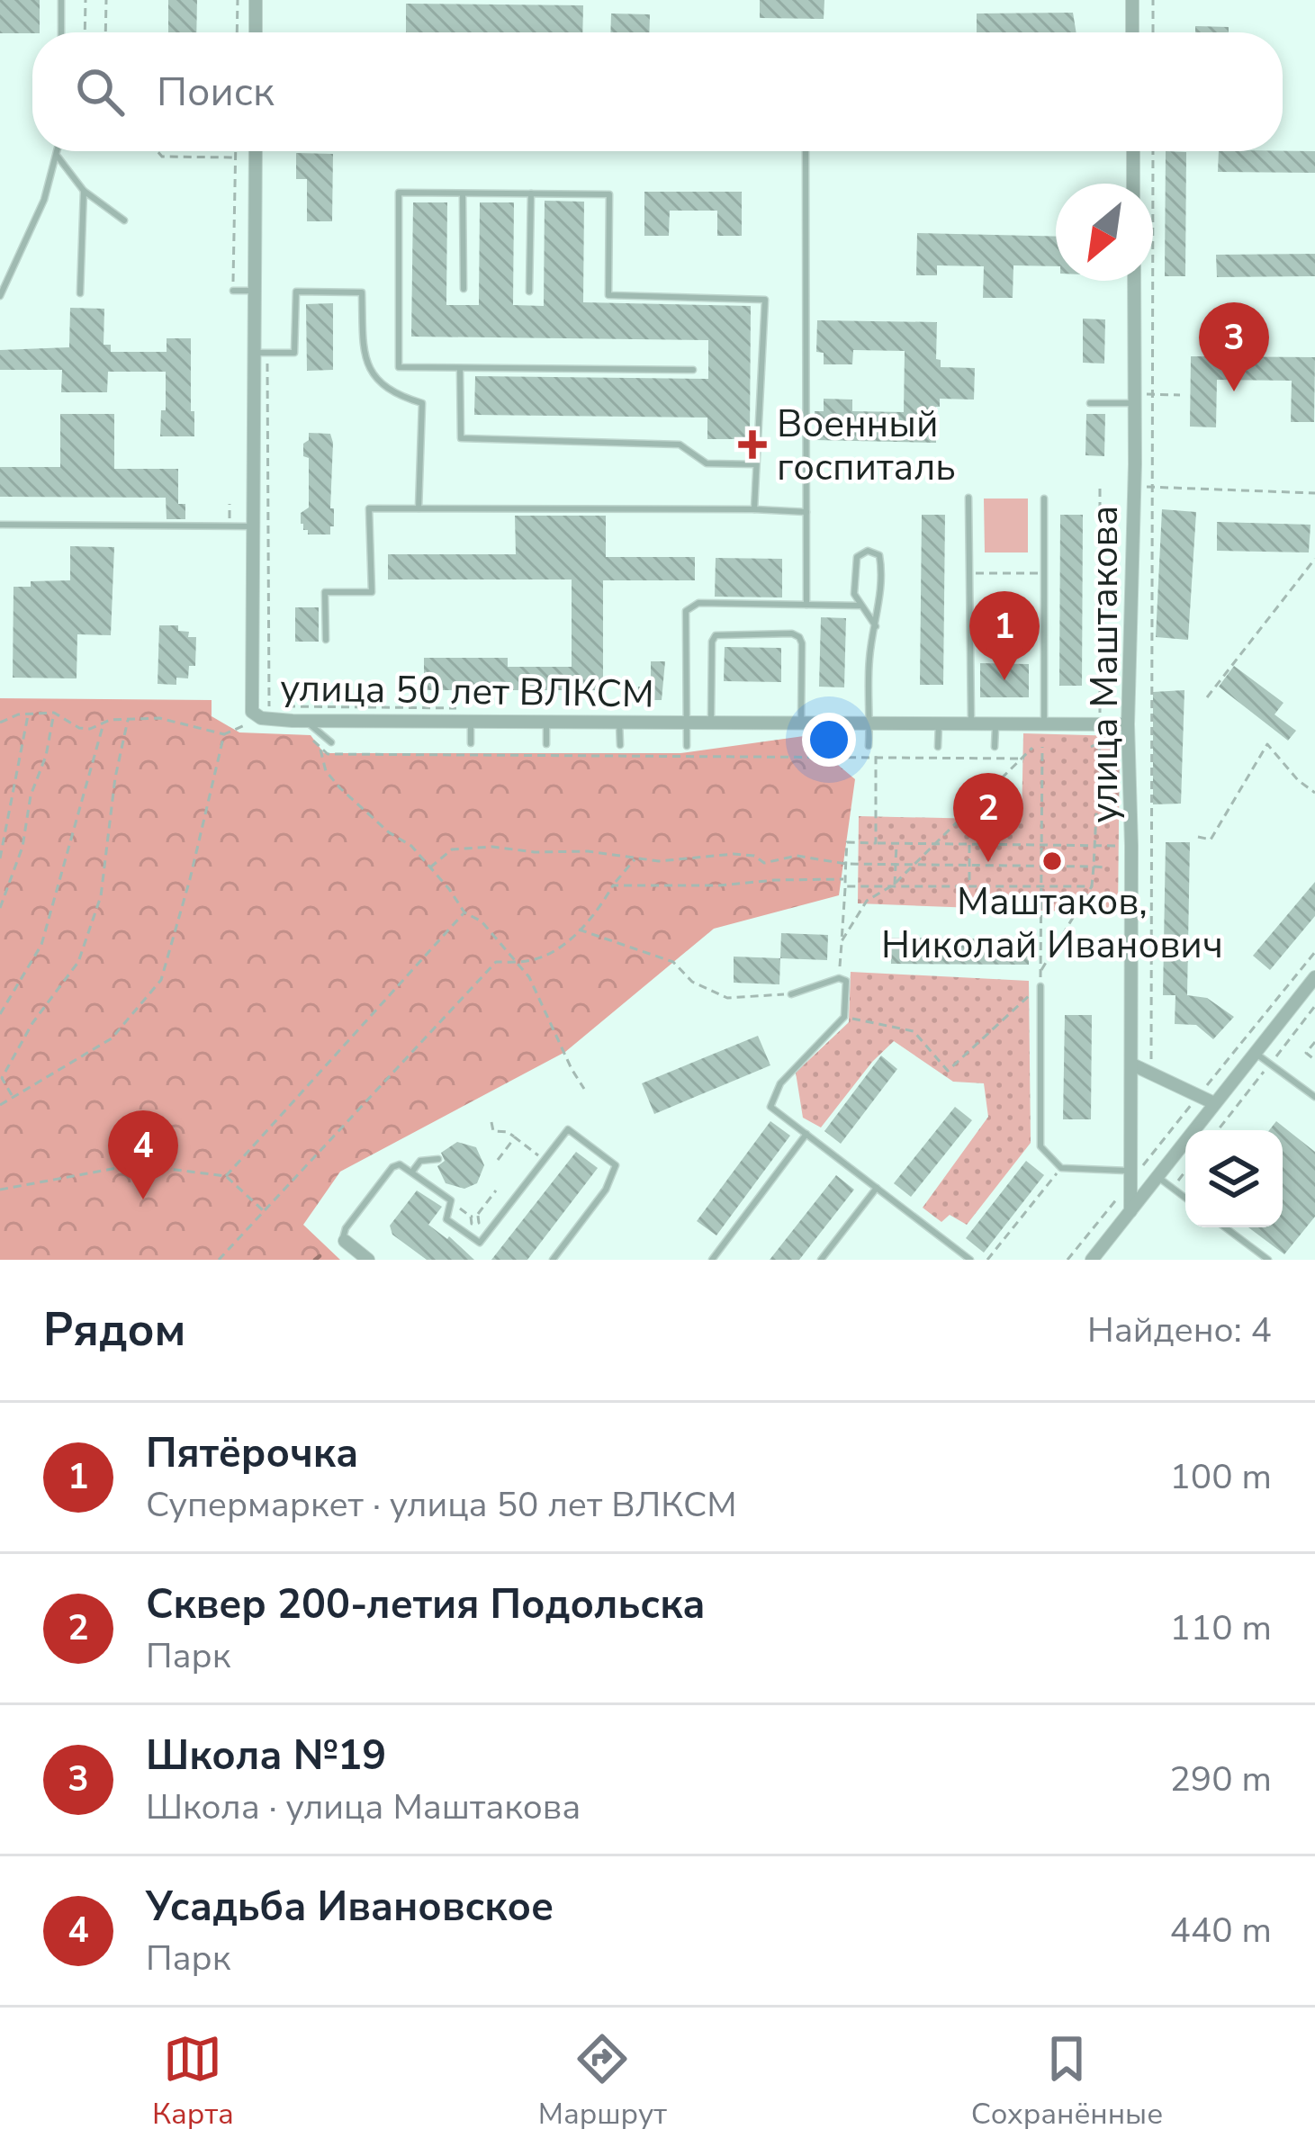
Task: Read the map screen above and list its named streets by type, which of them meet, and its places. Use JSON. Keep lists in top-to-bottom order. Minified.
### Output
{"streets":{"street":["улица Маштакова","улица 50 лет ВЛКСМ"]},"crossings":[["улица Маштакова","улица 50 лет ВЛКСМ"]],"places":{"health":["Военный госпиталь"],"other":["Маштаков, Николай Иванович"]},"north":"bottom left","page":{"search":"Поиск","pins":["3","1","2","4"],"heading":["Рядом","Найдено: 4"],"list":[{"mark":"1","name":"Пятёрочка","note":"Супермаркет · улица 50 лет ВЛКСМ","value":"100 m"},{"mark":"2","name":"Сквер 200-летия Подольска","note":"Парк","value":"110 m"},{"mark":"3","name":"Школа №19","note":"Школа · улица Маштакова","value":"290 m"},{"mark":"4","name":"Усадьба Ивановское","note":"Парк","value":"440 m"}],"nav":["Карта","Маршрут","Сохранённые"]}}
